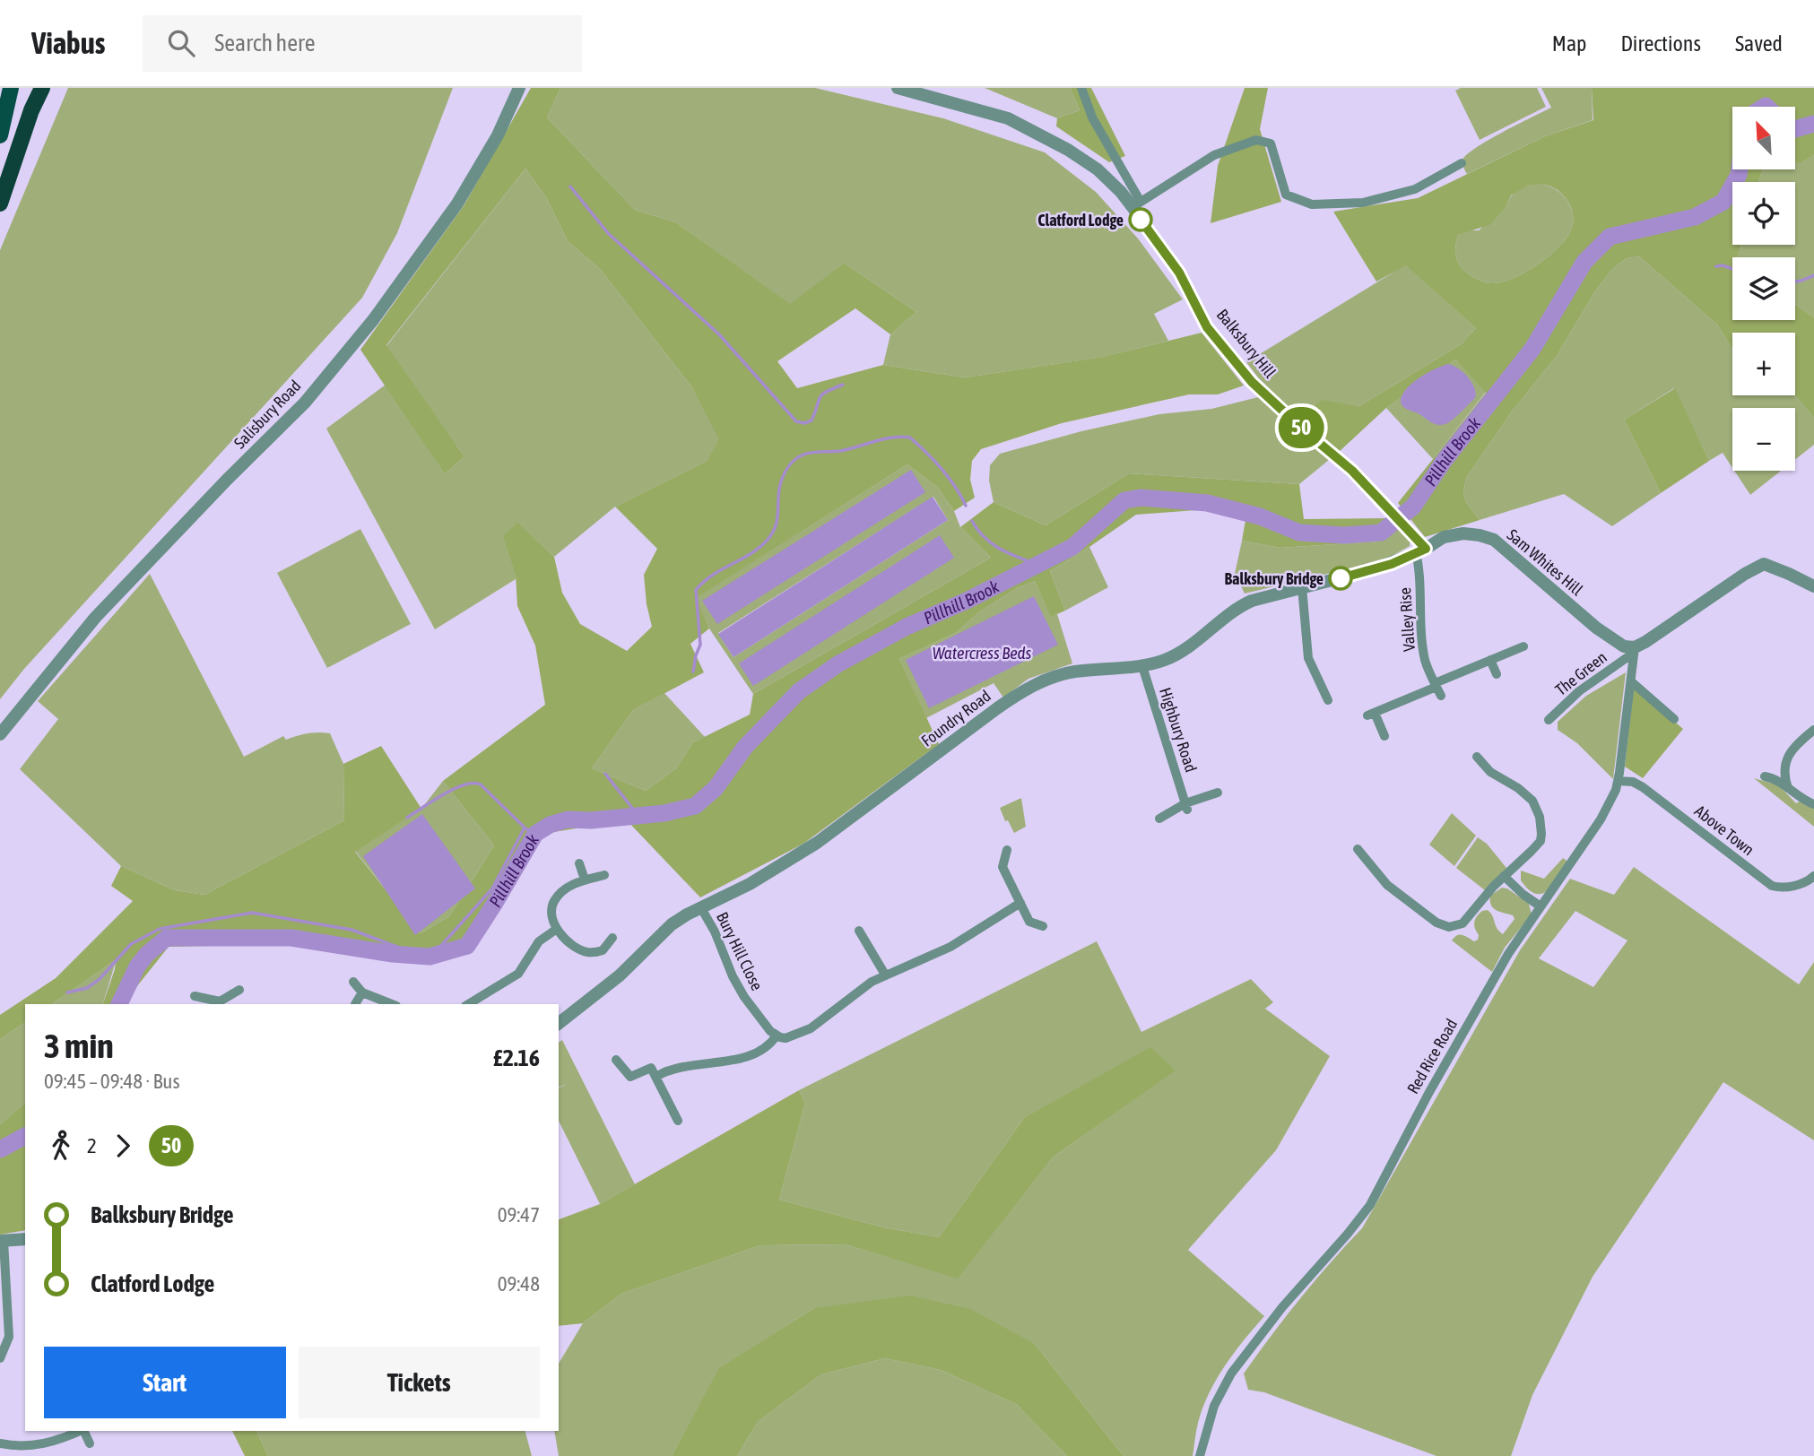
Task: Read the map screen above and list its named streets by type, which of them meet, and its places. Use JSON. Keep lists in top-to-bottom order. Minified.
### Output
{"streets":{"street":["Balksbury Hill","Salisbury Road","Sam Whites Hill","Valley Rise","The Green","Foundry Road","Highbury Road","Above Town","Bury Hill Close","Red Rice Road"]},"crossings":[["Balksbury Hill","Sam Whites Hill"],["Balksbury Hill","Valley Rise"],["Balksbury Hill","Foundry Road"],["Sam Whites Hill","Valley Rise"],["Sam Whites Hill","The Green"],["Sam Whites Hill","Foundry Road"],["Sam Whites Hill","Red Rice Road"],["Valley Rise","Foundry Road"],["The Green","Red Rice Road"],["Foundry Road","Highbury Road"],["Foundry Road","Bury Hill Close"],["Above Town","Red Rice Road"]],"water":["Pillhill Brook","Watercress Beds"],"places":["Clatford Lodge","Balksbury Bridge"],"lines":["bus line 50"],"north":"top left","page":{"header":"Viabus","search":"Search here","nav":["Map","Directions","Saved"],"on_map":"50","map_buttons":["+","−"],"heading":["3 min","09:45 – 09:48 · Bus","£2.16"],"legs":["2","50"],"list":[{"name":"Balksbury Bridge","value":"09:47"},{"name":"Clatford Lodge","value":"09:48"}],"buttons":["Start","Tickets"]}}
